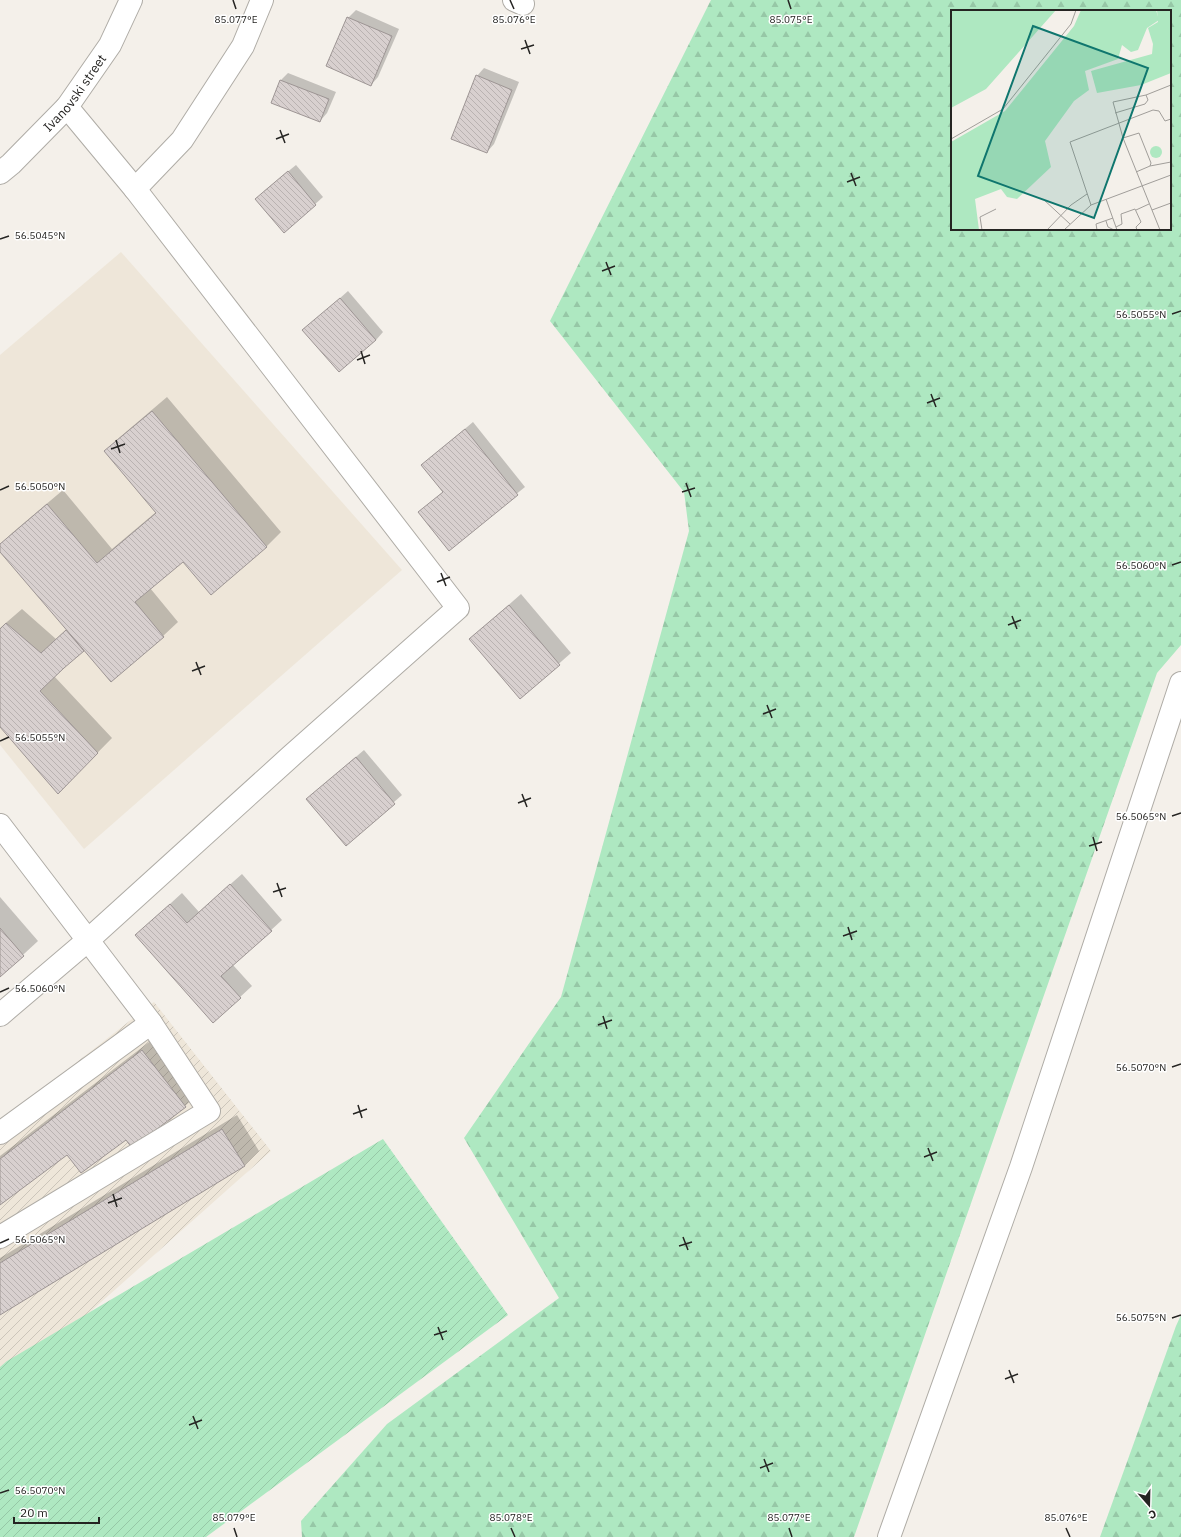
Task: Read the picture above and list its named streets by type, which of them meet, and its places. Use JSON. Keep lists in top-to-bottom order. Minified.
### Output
{"streets":{"street":["Ivanovski street"]},"scale_bar":"20 m","north":"bottom","coordinates":["85.077°E","85.076°E","85.075°E","56.5045°N","56.5055°N","56.5050°N","56.5060°N","56.5065°N","56.5070°N","56.5075°N","85.079°E","85.078°E"]}
